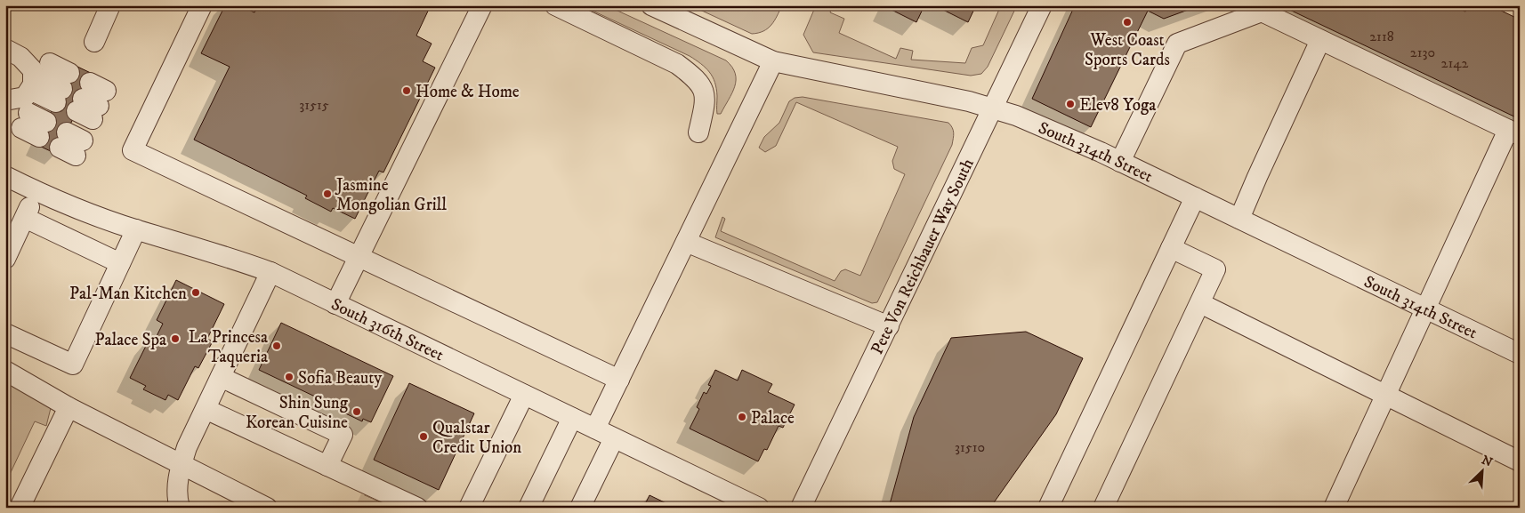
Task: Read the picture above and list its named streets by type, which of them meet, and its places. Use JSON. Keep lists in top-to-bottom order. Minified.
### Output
{"streets":{"street":["South 314th Street","Pete Von Reichbauer Way South","South 316th Street"]},"crossings":[["South 314th Street","Pete Von Reichbauer Way South"]],"places":["West Coast Sports Cards","Home & Home","Elev8 Yoga","Jasmine Mongolian Grill","Pal-Man Kitchen","Palace Spa","La Princesa Taqueria","Sofia Beauty","Shin Sung Korean Cuisine","Palace","Qualstar Credit Union"],"house_numbers":["2118","2130","2142","31515","31510"],"north":"top right"}
